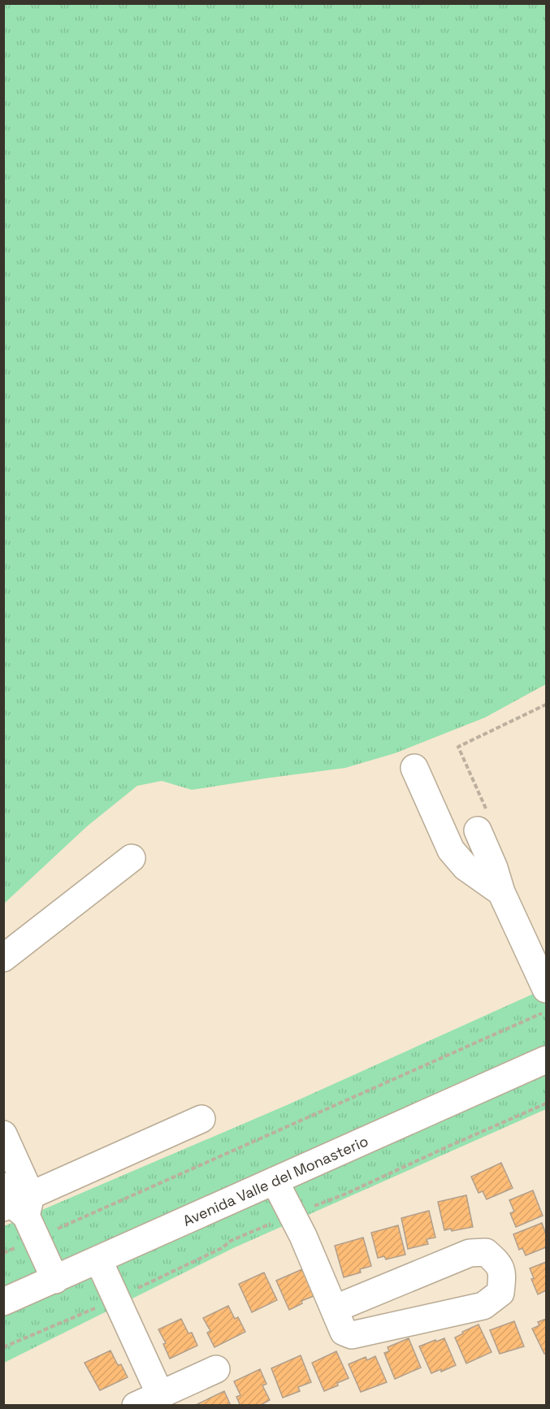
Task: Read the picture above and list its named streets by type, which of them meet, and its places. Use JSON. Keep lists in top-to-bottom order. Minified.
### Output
{"streets":{"street":["Avenida Valle del Monasterio"]}}
